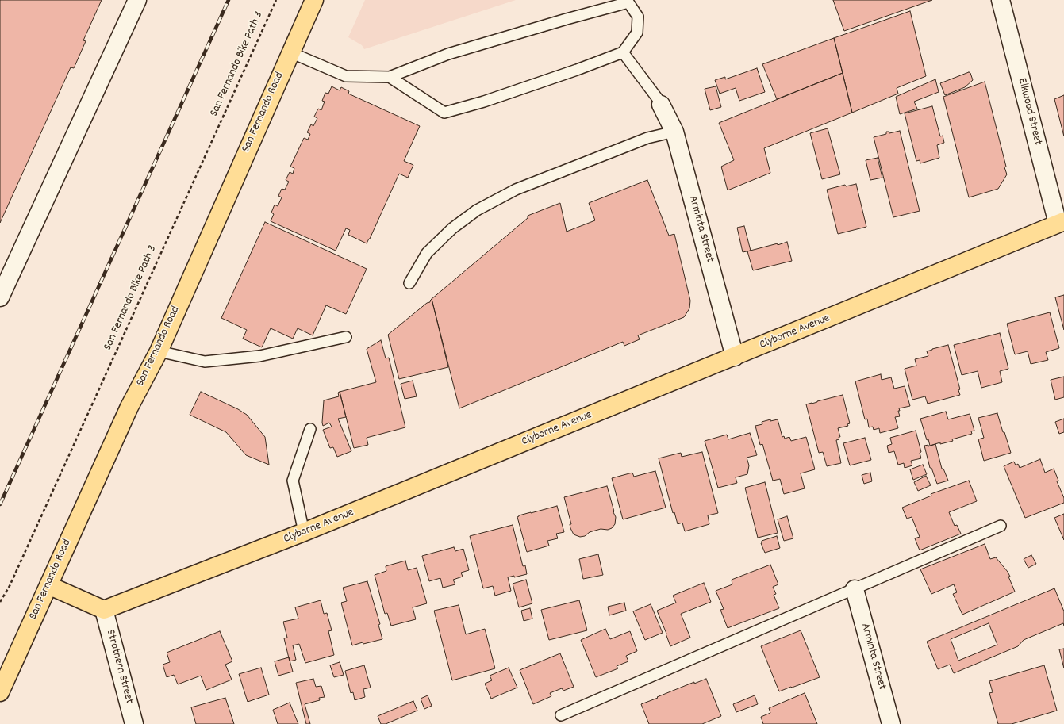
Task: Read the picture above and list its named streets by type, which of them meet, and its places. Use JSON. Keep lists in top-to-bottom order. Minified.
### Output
{"streets":{"main road":["San Fernando Road","Clyborne Avenue"],"street":["Elkwood Street","Arminta Street","Strathern Street"],"path":["San Fernando Bike Path 3"]},"crossings":[["Elkwood Street","Clyborne Avenue"],["Arminta Street","Clyborne Avenue"],["Clyborne Avenue","Strathern Street"]]}
